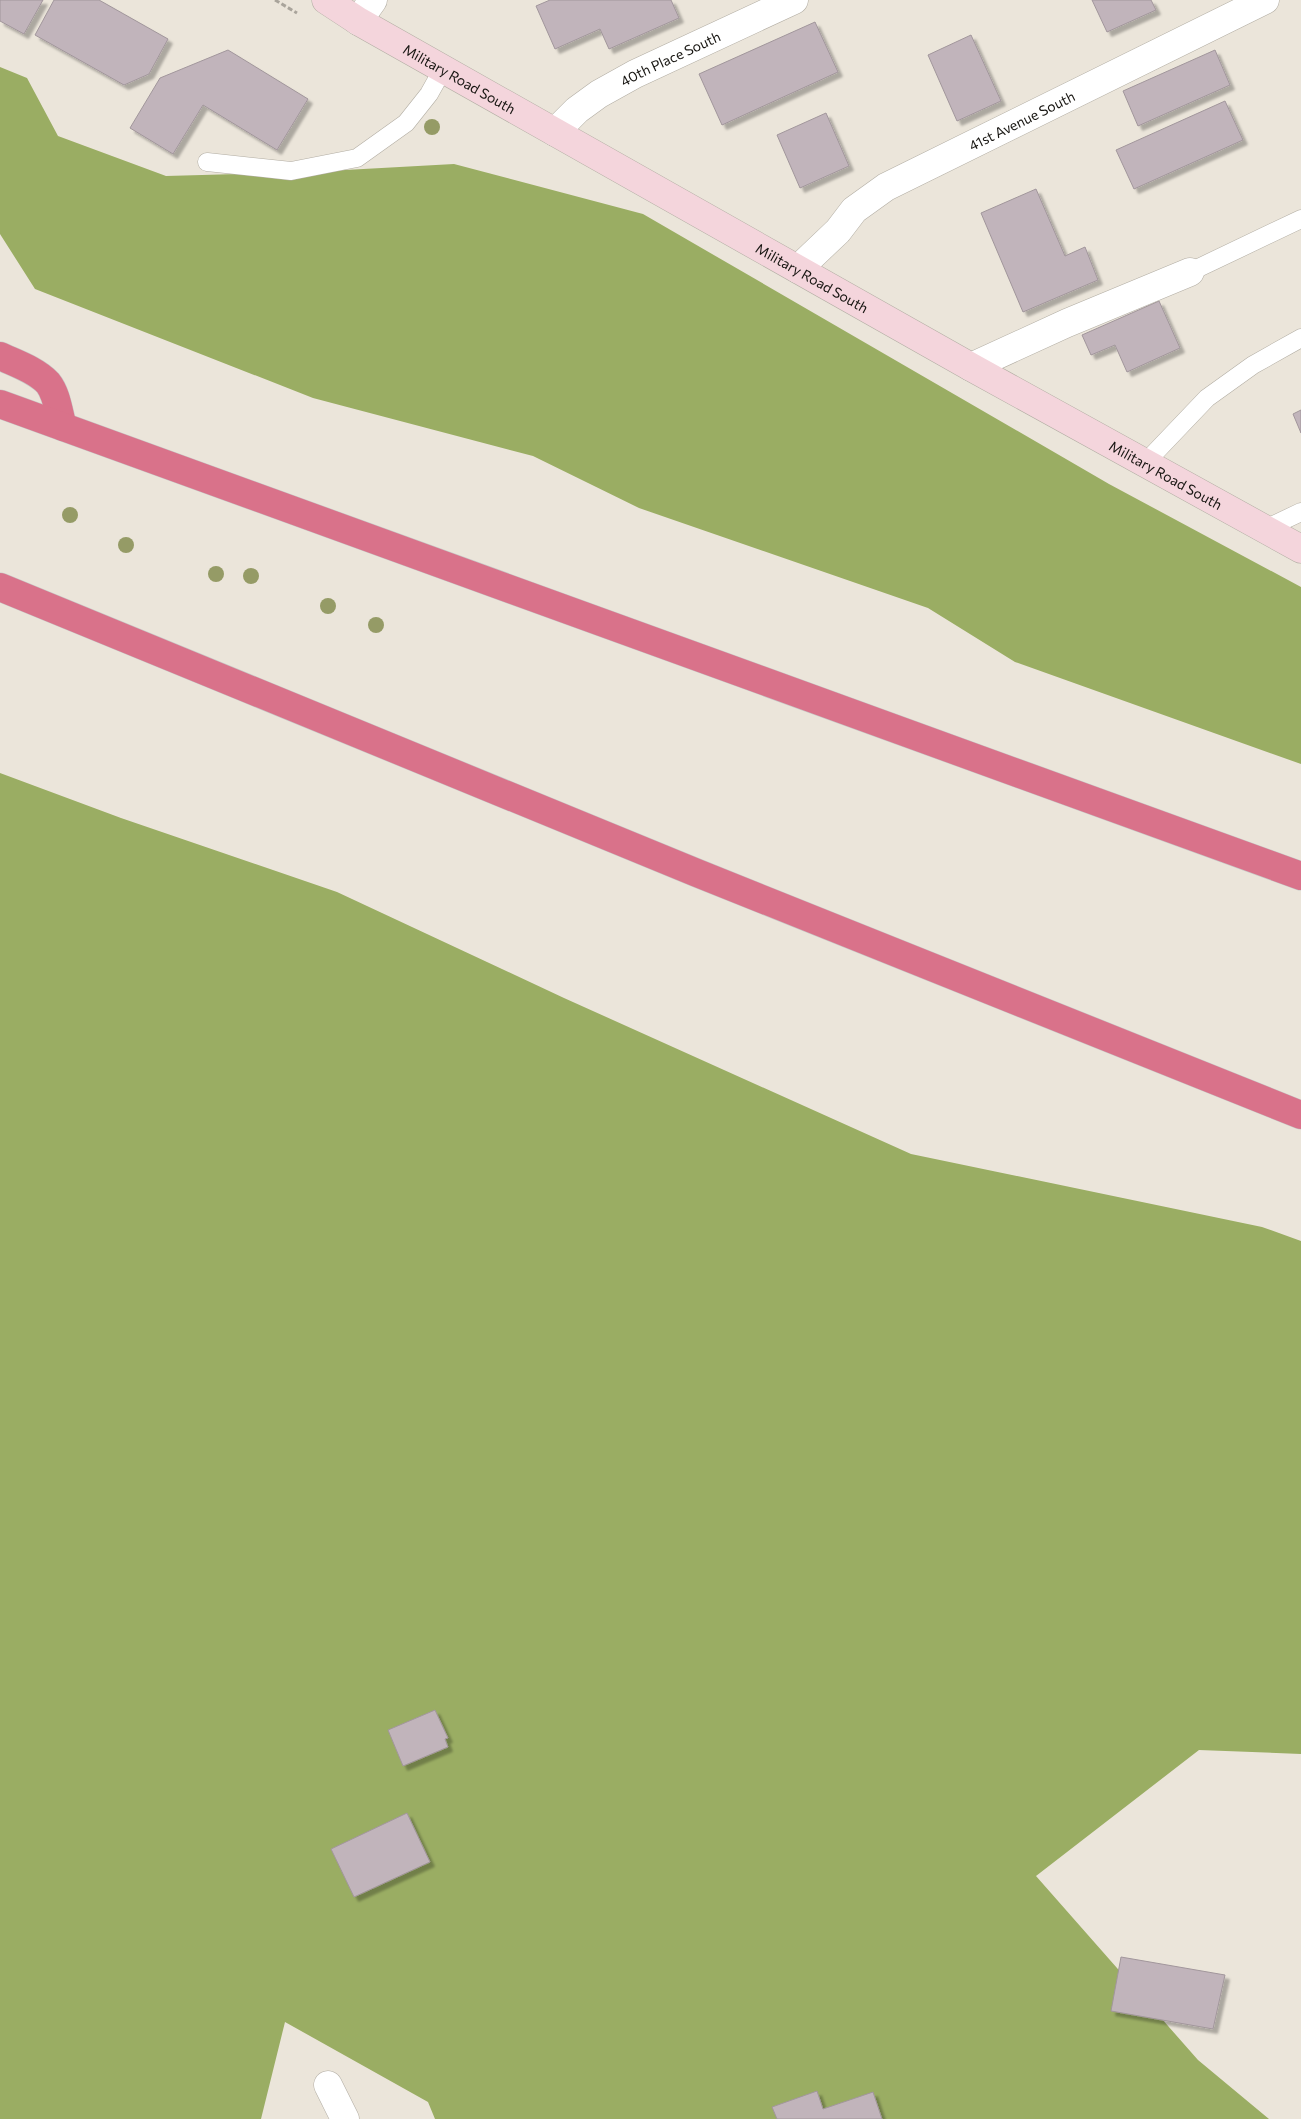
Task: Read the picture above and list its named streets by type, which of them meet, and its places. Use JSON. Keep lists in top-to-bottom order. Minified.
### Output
{"streets":{"main road":["Military Road South"],"street":["40th Place South","41st Avenue South"]},"crossings":[["40th Place South","Military Road South"],["Military Road South","41st Avenue South"]]}
